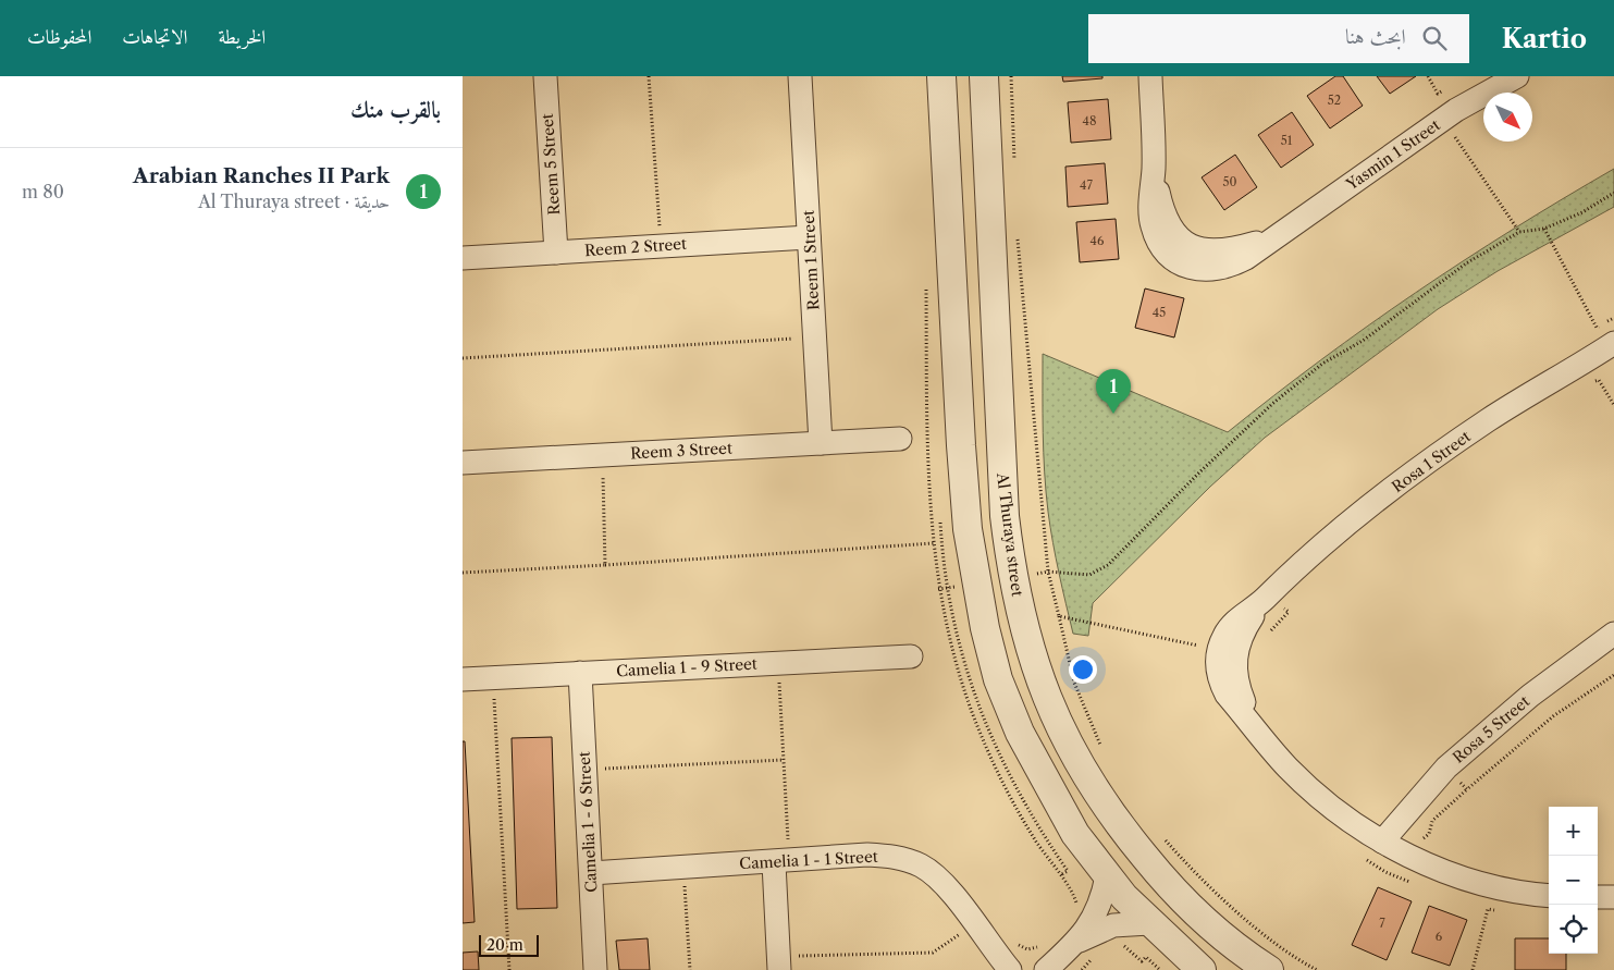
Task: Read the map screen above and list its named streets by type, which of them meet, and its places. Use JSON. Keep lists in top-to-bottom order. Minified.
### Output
{"streets":{"street":["Yasmin 1 Street","Reem 5 Street","Reem 2 Street","Reem 1 Street","Reem 3 Street","Rosa 1 Street","Al Thuraya street","Camelia 1 - 9 Street","Rosa 5 Street","Camelia 1 - 6 Street","Camelia 1 - 1 Street"]},"crossings":[["Reem 5 Street","Reem 2 Street"],["Reem 2 Street","Reem 1 Street"],["Reem 1 Street","Reem 3 Street"],["Rosa 1 Street","Rosa 5 Street"],["Camelia 1 - 9 Street","Camelia 1 - 6 Street"],["Camelia 1 - 6 Street","Camelia 1 - 1 Street"]],"house_numbers":["52","48","51","50","47","46","45","7","6"],"scale_bar":"20 m","north":"bottom right","page":{"header":"Kartio","search":"ابحث هنا","nav":["الخريطة","الاتجاهات","المحفوظات"],"heading":"بالقرب منك","list":[{"mark":"1","name":"Arabian Ranches II Park","note":"حديقة · Al Thuraya street","value":"80 m"}],"pins":"1","map_buttons":["+","−"],"scale":"20 m"}}
